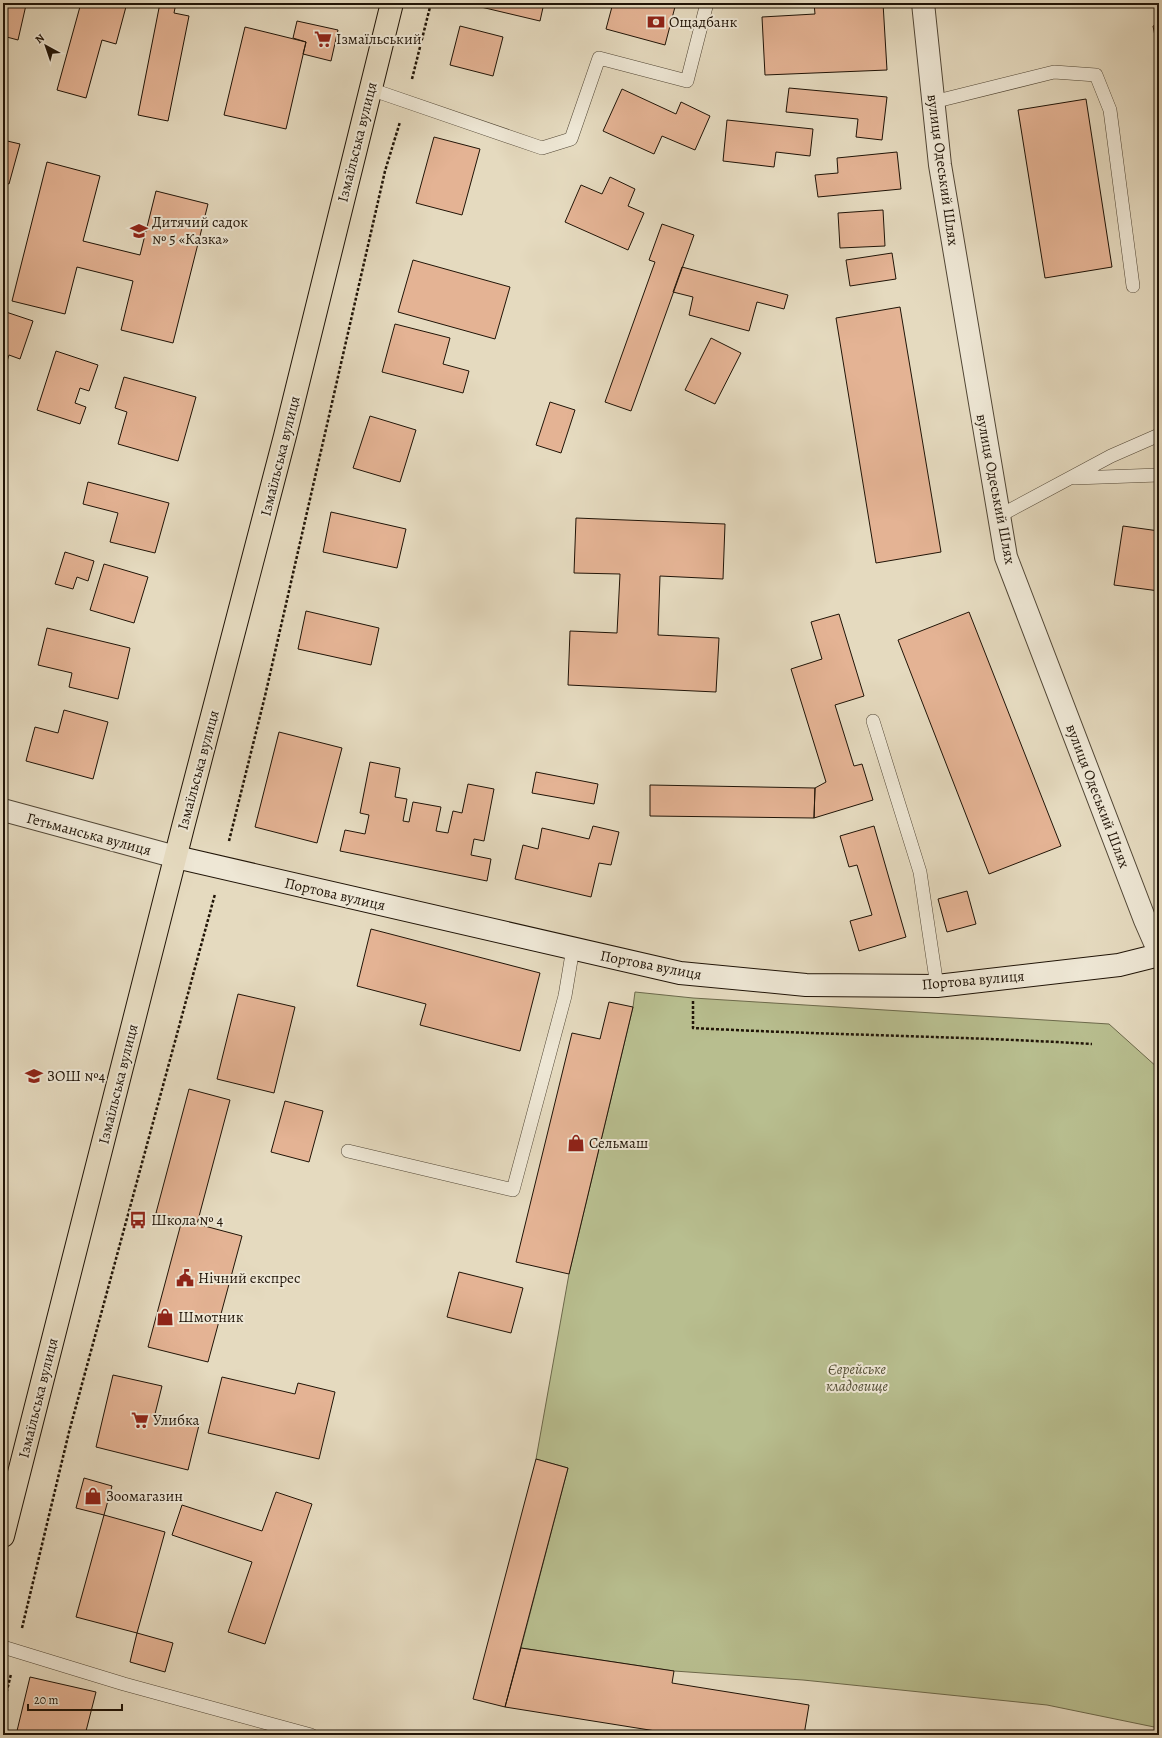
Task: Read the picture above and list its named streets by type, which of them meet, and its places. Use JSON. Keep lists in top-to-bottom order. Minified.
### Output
{"streets":{"main road":["Ізмаїльська вулиця"],"street":["вулиця Одеський Шлях","Гетьманська вулиця","Портова вулиця"]},"crossings":[["Ізмаїльська вулиця","Гетьманська вулиця"],["Ізмаїльська вулиця","Портова вулиця"],["вулиця Одеський Шлях","Портова вулиця"],["Гетьманська вулиця","Портова вулиця"]],"parks":["Єврейське кладовище"],"places":{"bank":["Ощадбанк"],"supermarket":["Ізмаїльський","Улибка"],"school or university":["Дитячий садок № 5 «Казка»","ЗОШ №4"],"shop":["Сельмаш","Шмотник","Зоомагазин"],"bus stop":["Школа № 4"],"public building":["Нічний експрес"]},"scale_bar":"20 m","north":"top left"}
